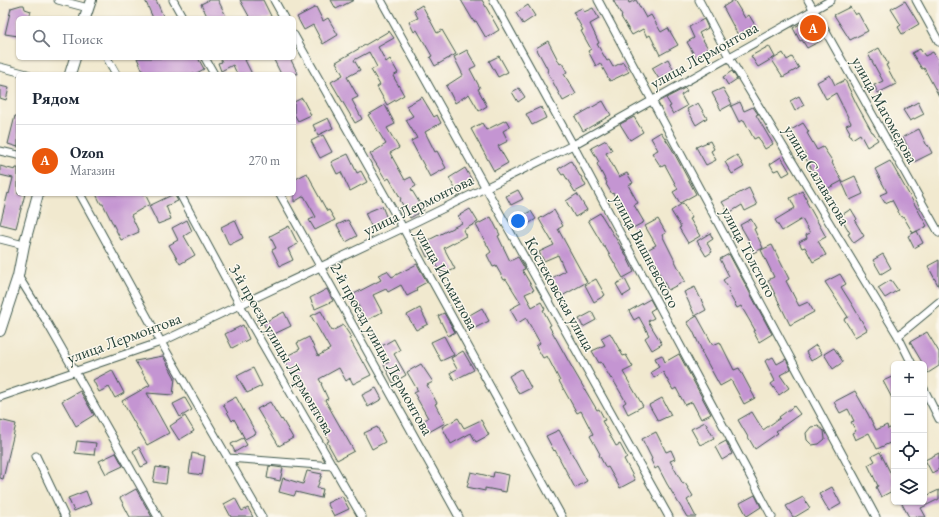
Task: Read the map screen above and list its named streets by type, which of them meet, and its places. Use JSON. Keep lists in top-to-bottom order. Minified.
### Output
{"streets":{"street":["улица Лермонтова","улица Магомедова","улица Салаватова","улица Вишневского","улица Толстого","улица Исмаилова","Костековская улица","3-й проезд улицы Лермонтова","2-й проезд улицы Лермонтова"]},"crossings":[["улица Лермонтова","улица Магомедова"],["улица Лермонтова","улица Салаватова"],["улица Лермонтова","улица Вишневского"],["улица Лермонтова","улица Толстого"],["улица Лермонтова","улица Исмаилова"],["улица Лермонтова","Костековская улица"],["улица Лермонтова","3-й проезд улицы Лермонтова"],["улица Лермонтова","2-й проезд улицы Лермонтова"]],"page":{"pins":"A","search":"Поиск","heading":"Рядом","list":[{"mark":"A","name":"Ozon","note":"Магазин","value":"270 m"}],"map_buttons":["+","−"]}}
